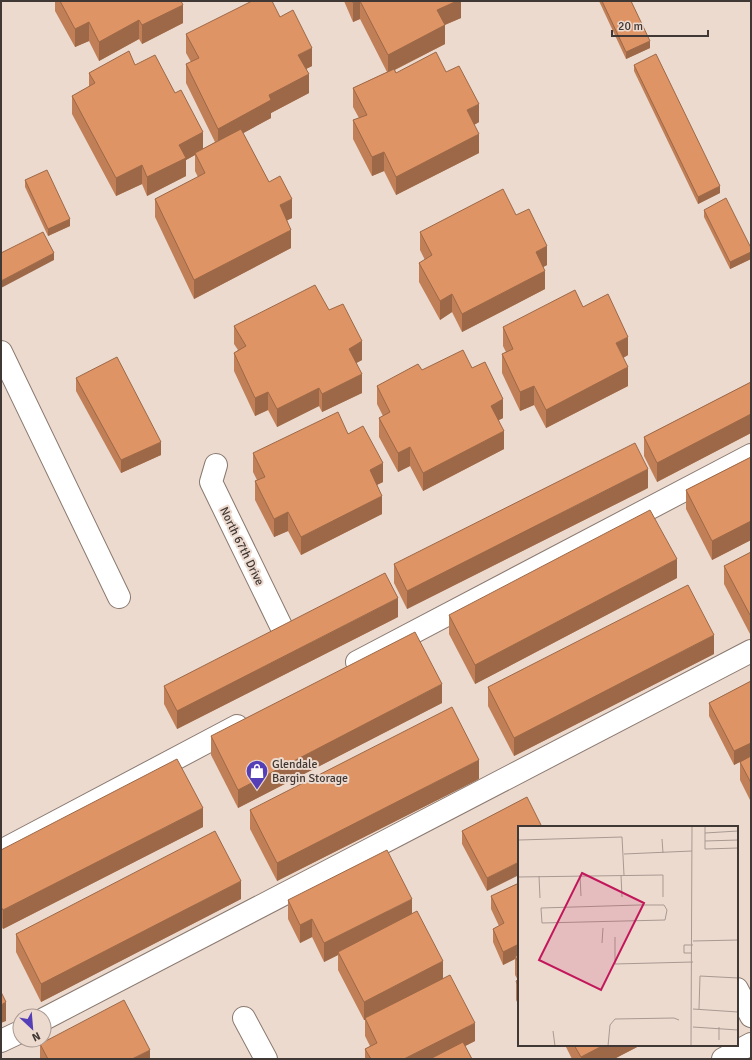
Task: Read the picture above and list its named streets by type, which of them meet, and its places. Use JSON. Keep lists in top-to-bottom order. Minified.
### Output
{"streets":{"street":["North 67th Drive"]},"places":{"shop":["Glendale Bargin Storage"]},"scale_bar":"20 m","north":"bottom right"}
